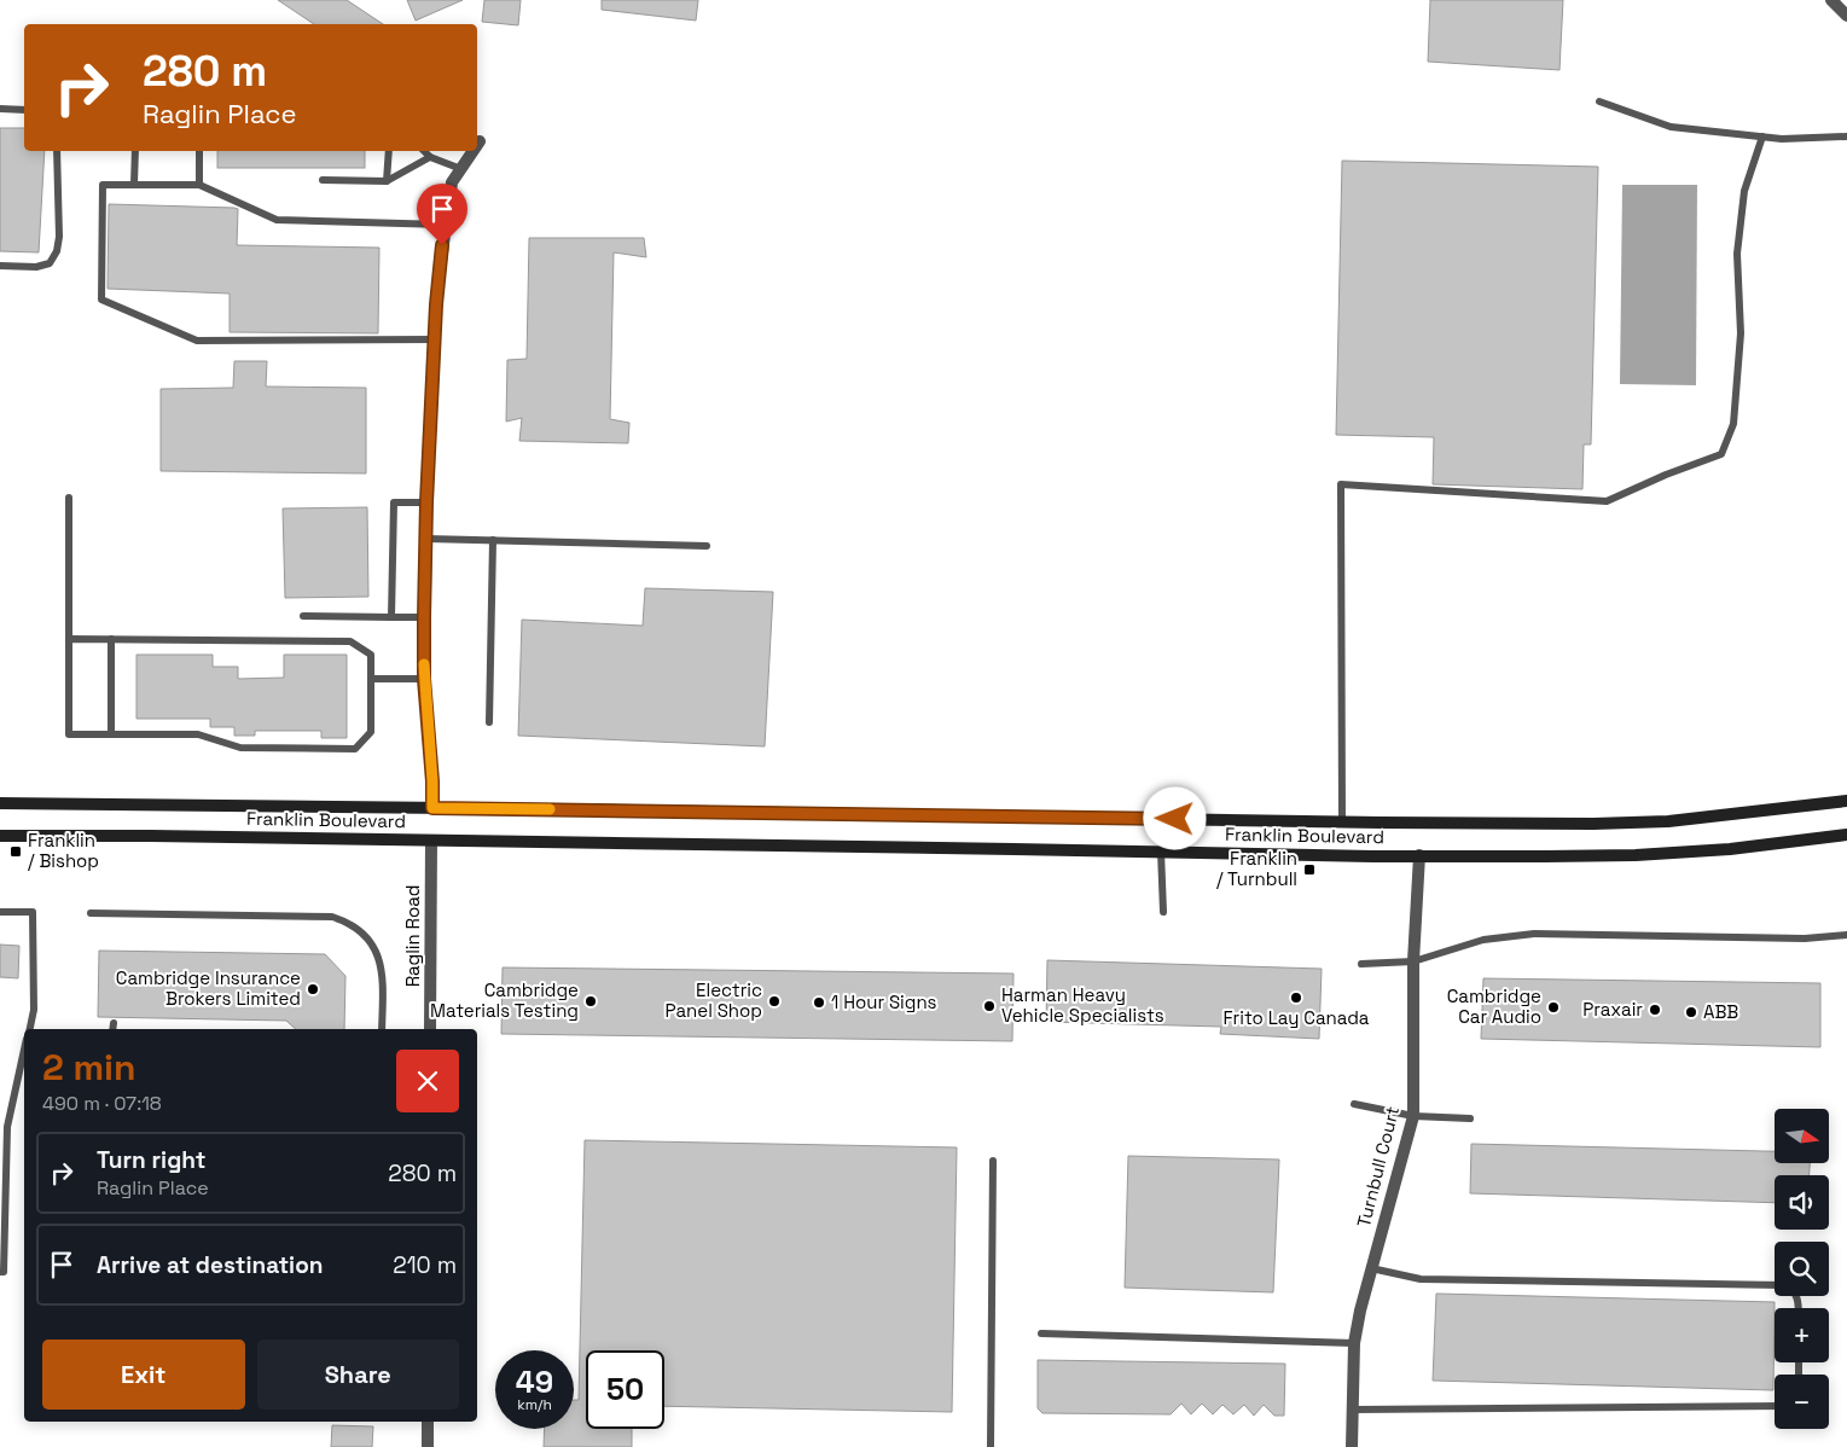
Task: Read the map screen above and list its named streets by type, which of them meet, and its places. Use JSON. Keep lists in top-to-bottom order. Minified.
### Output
{"streets":{"main road":["Franklin Boulevard"],"street":["Raglin Road","Turnbull Court"]},"crossings":[["Franklin Boulevard","Raglin Road"],["Franklin Boulevard","Turnbull Court"]],"places":{"transit":["Franklin / Bishop","Franklin / Turnbull"],"other":["Cambridge Insurance Brokers Limited","Frito Lay Canada","Cambridge Materials Testing","Electric Panel Shop","1 Hour Signs","Harman Heavy Vehicle Specialists","Cambridge Car Audio","Praxair","ABB"]},"north":"right","page":{"turn":["280 m","Raglin Place"],"heading":["2 min","490 m · 07:18"],"map_buttons":["+","−"],"list":[{"name":"Turn right","note":"Raglin Place","value":"280 m"},{"name":"Arrive at destination","value":"210 m"}],"buttons":["Exit","Share"],"speed":"49 km/h","limit":"50"}}
